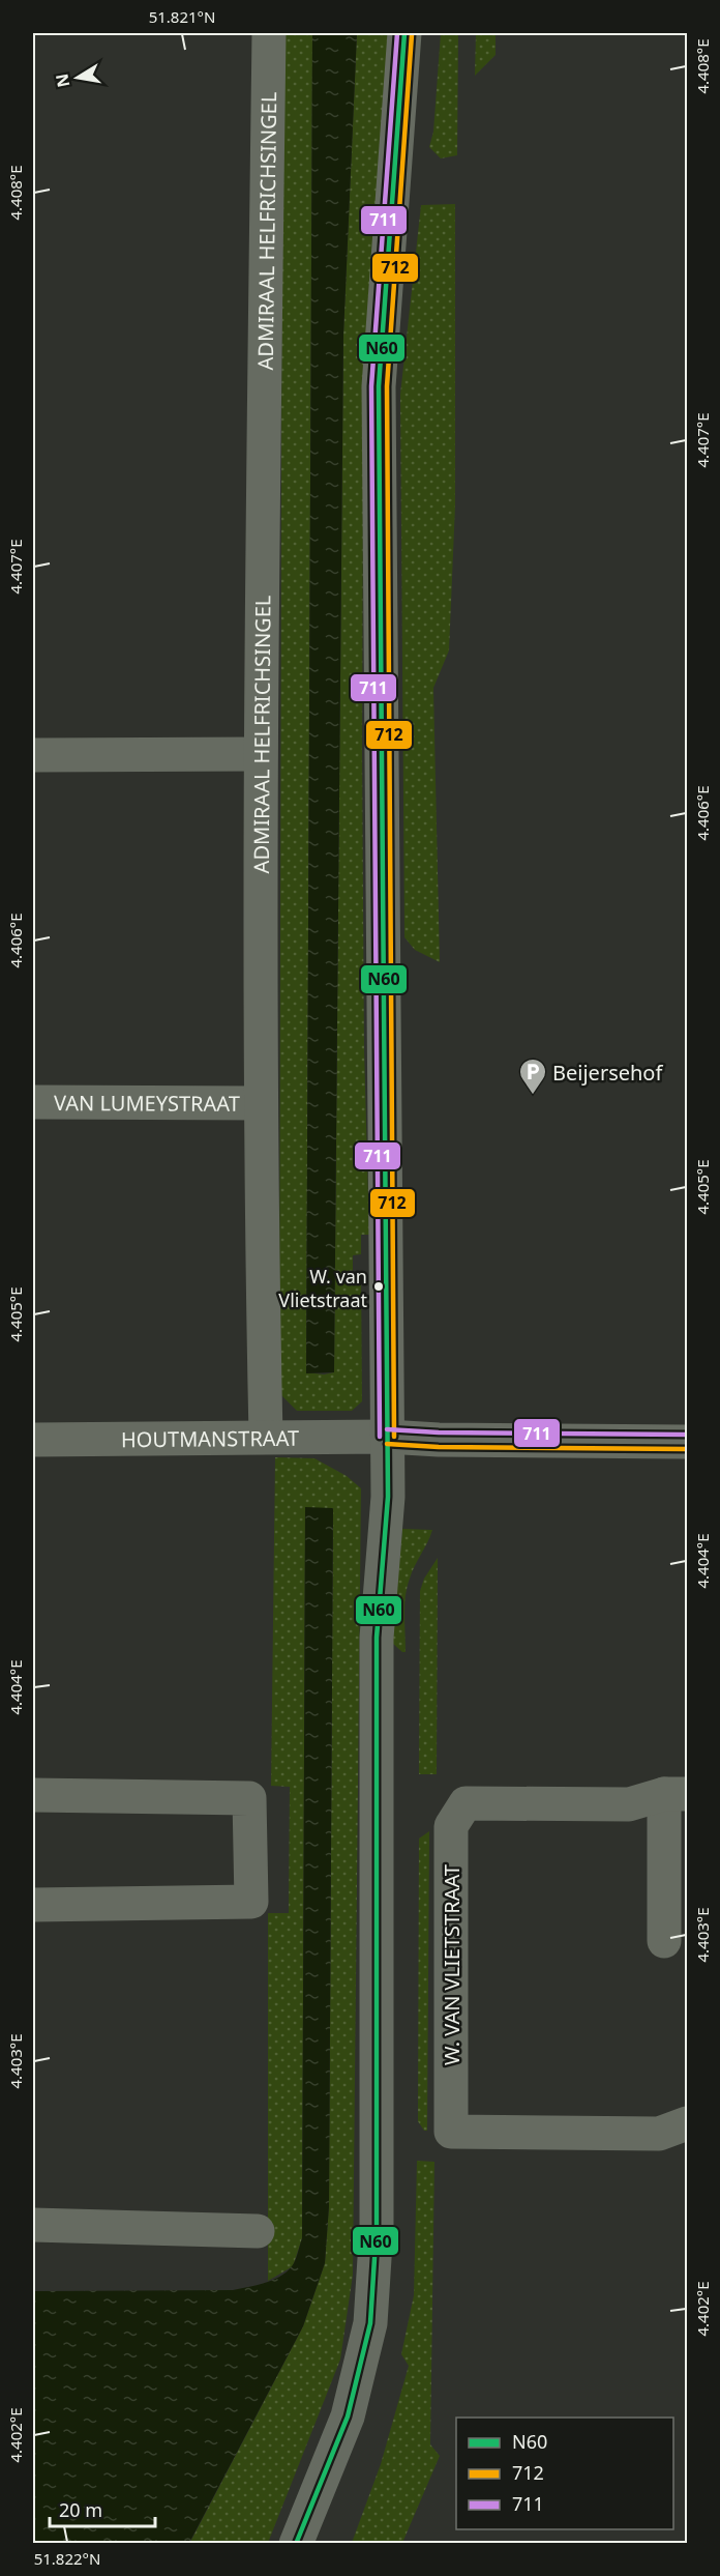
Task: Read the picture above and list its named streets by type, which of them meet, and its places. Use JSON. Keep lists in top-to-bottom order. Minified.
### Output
{"streets":{"street":["ADMIRAAL HELFRICHSINGEL","VAN LUMEYSTRAAT","HOUTMANSTRAAT","W. VAN VLIETSTRAAT"]},"crossings":[["ADMIRAAL HELFRICHSINGEL","VAN LUMEYSTRAAT"],["ADMIRAAL HELFRICHSINGEL","HOUTMANSTRAAT"]],"places":{"parking":["Beijersehof"],"other":["W. van Vlietstraat"]},"lines":["transit line N60","transit line 711","transit line 712"],"legend":["N60","712","711"],"scale_bar":"20 m","north":"left","coordinates":["51.821°N","4.408°E","4.407°E","4.406°E","4.405°E","4.404°E","4.403°E","4.402°E","51.822°N"]}
